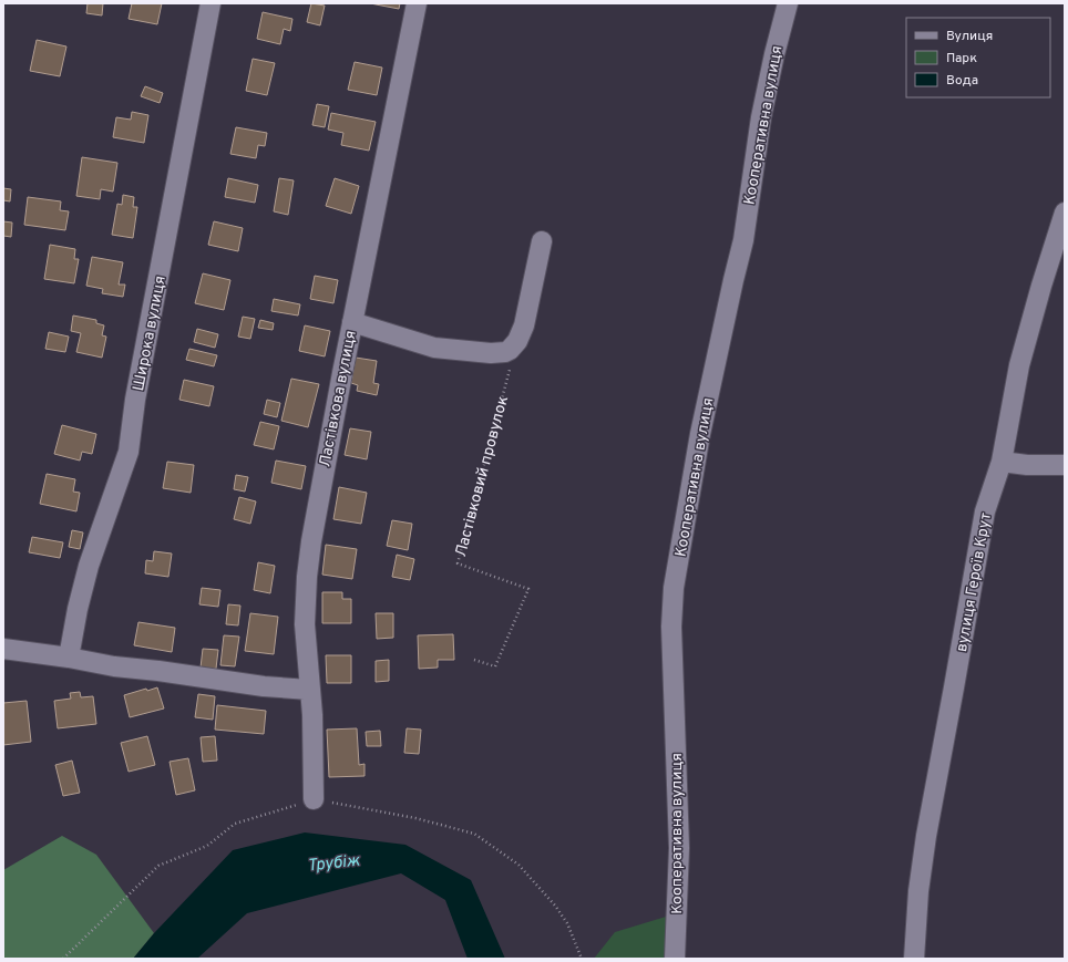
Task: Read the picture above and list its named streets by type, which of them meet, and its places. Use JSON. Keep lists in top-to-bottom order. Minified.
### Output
{"streets":{"street":["Кооперативна вулиця","Широка вулиця","Ластівкова вулиця","вулиця Героїв Крут"],"path":["Ластівковий провулок"]},"water":["Трубіж"],"legend":["Вулиця","Парк","Вода"]}
